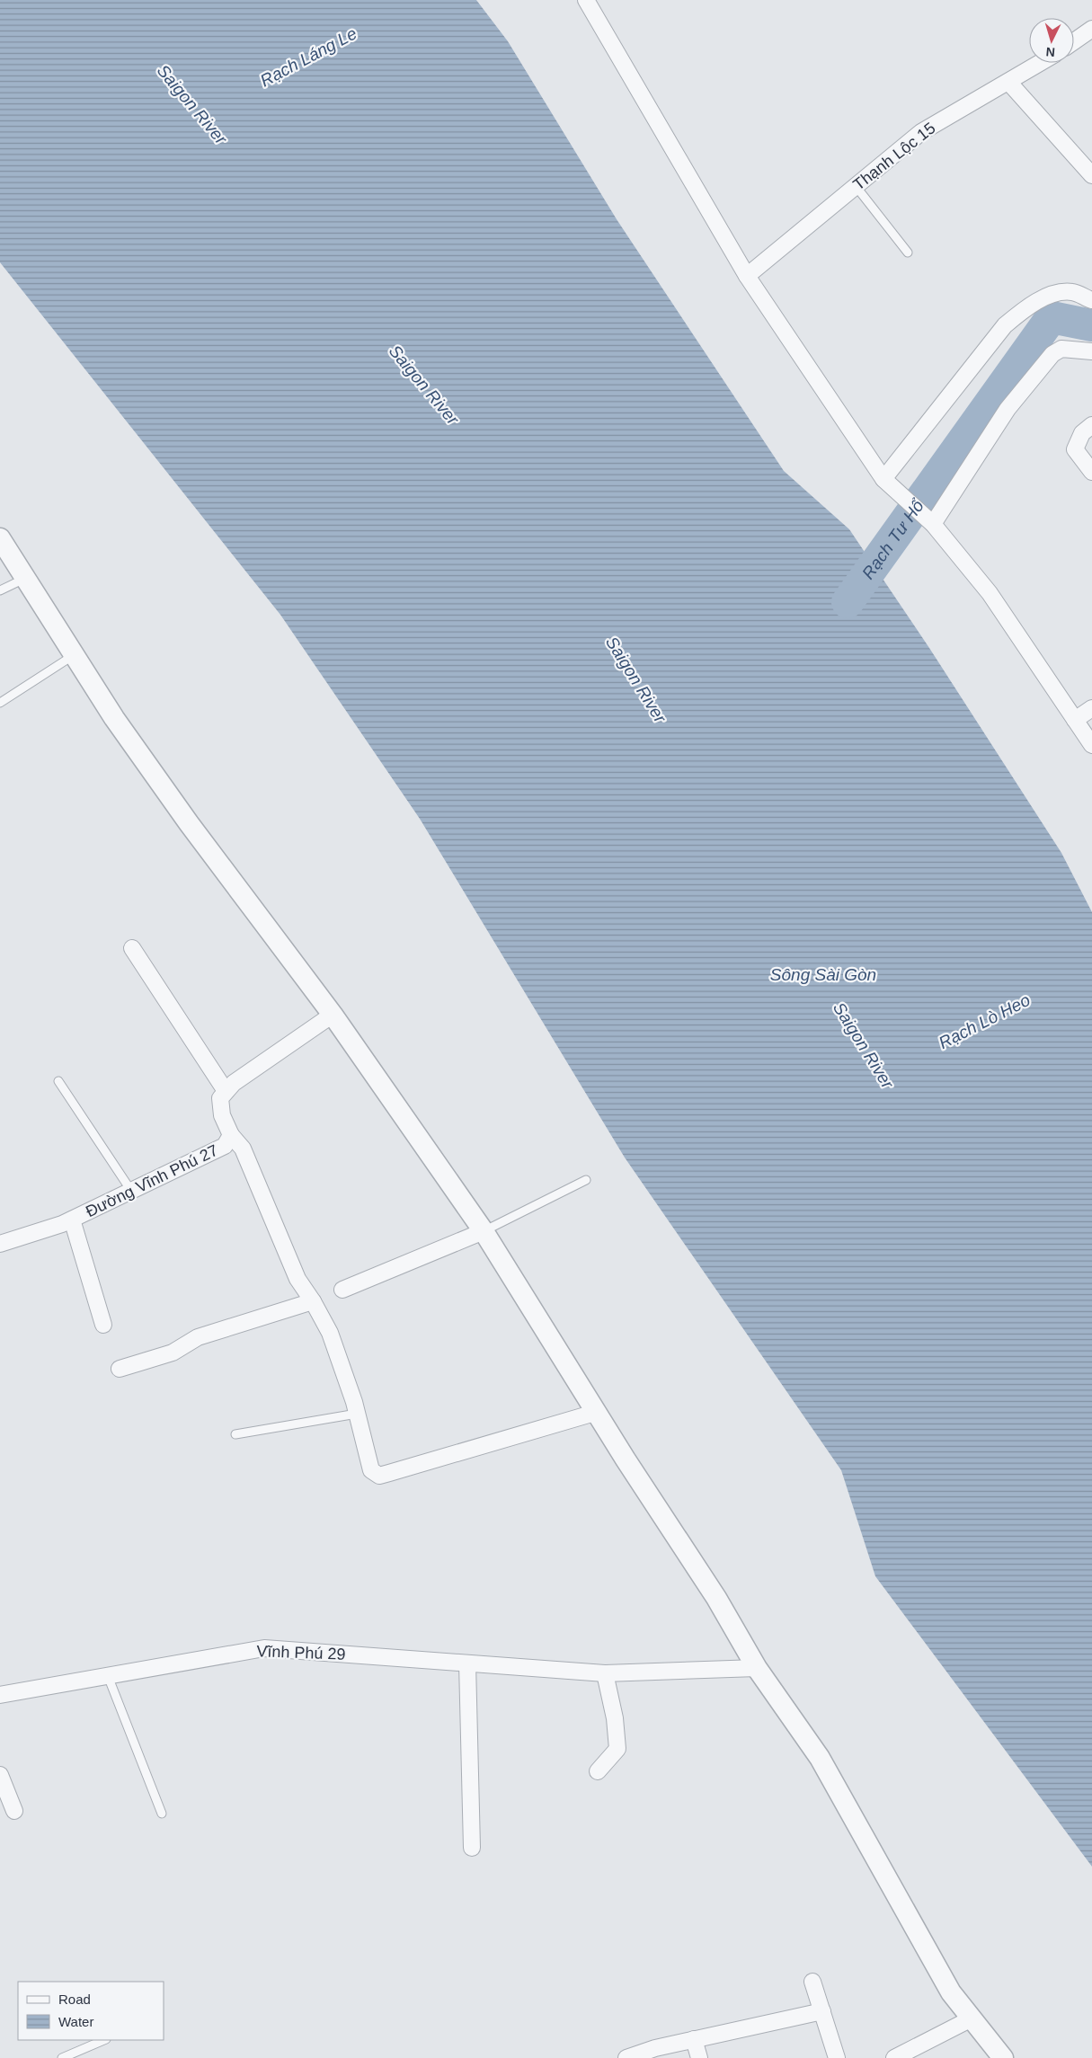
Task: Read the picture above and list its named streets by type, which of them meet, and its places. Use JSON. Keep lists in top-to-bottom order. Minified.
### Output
{"streets":{"street":["Thạnh Lộc 15","Đường Vĩnh Phú 27","Vĩnh Phú 29"]},"water":["Rạch Láng Le","Saigon River","Rạch Tư Hổ","Sông Sài Gòn","Rạch Lò Heo"],"legend":["Road","Water"],"north":"bottom"}
